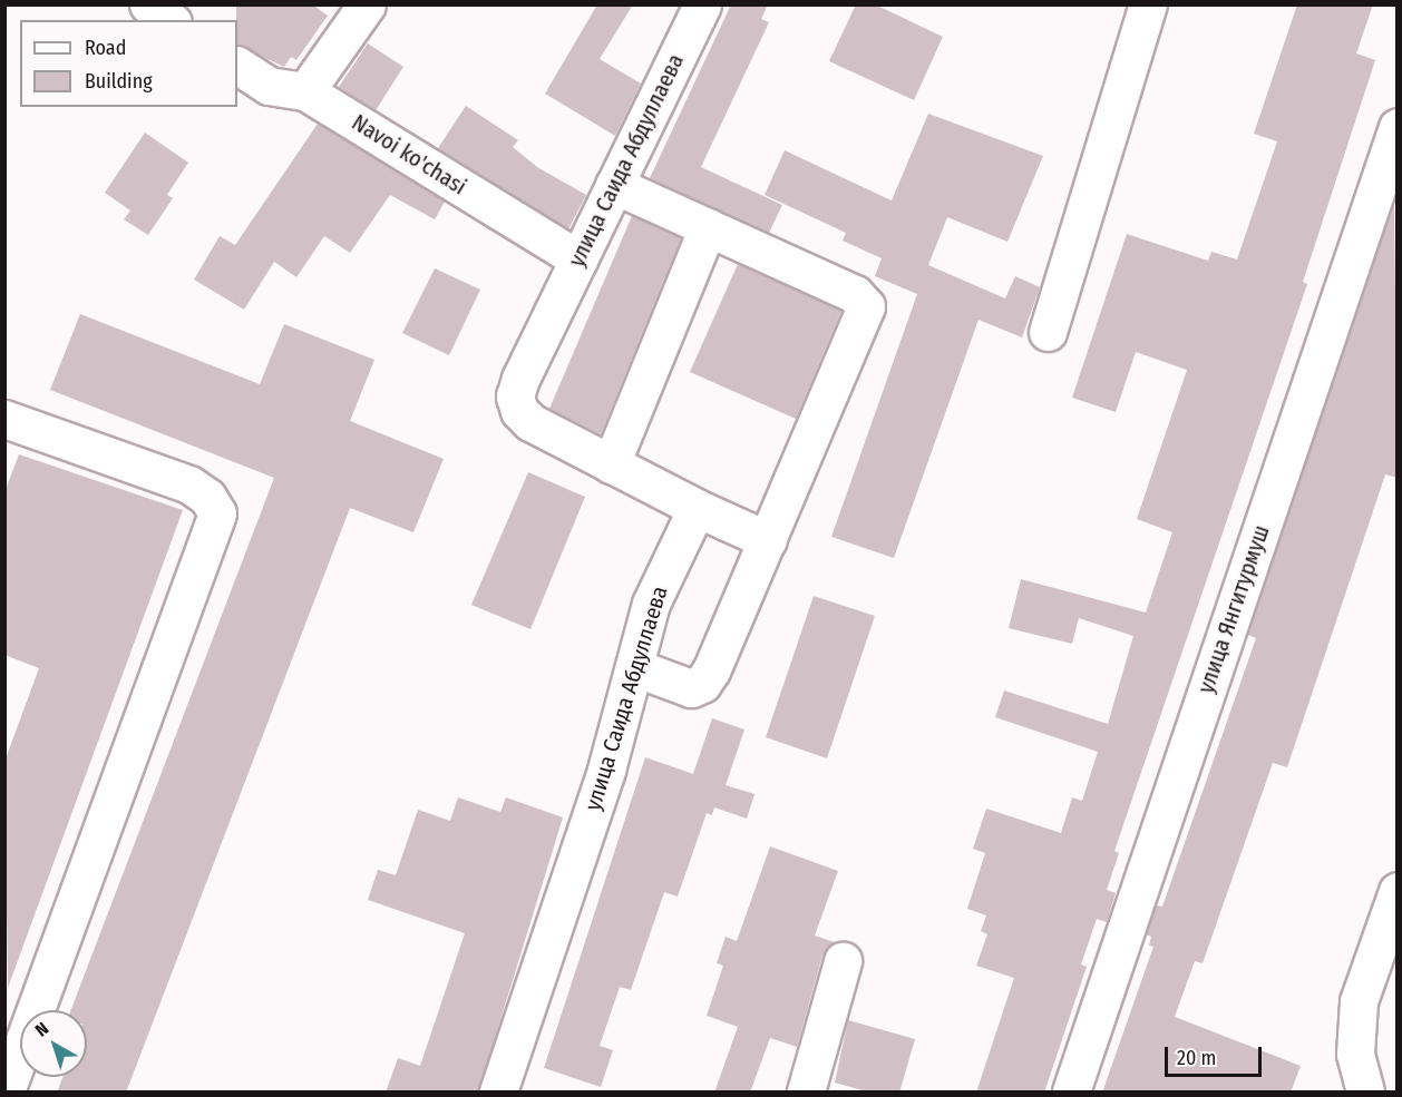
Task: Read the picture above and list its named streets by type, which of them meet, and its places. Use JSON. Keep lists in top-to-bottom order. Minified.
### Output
{"streets":{"street":["Navoi ko'chasi","улица Саида Абдуллаева","улица Янгитурмуш"]},"crossings":[["Navoi ko'chasi","улица Саида Абдуллаева"]],"legend":["Road","Building"],"scale_bar":"20 m","north":"top left"}
